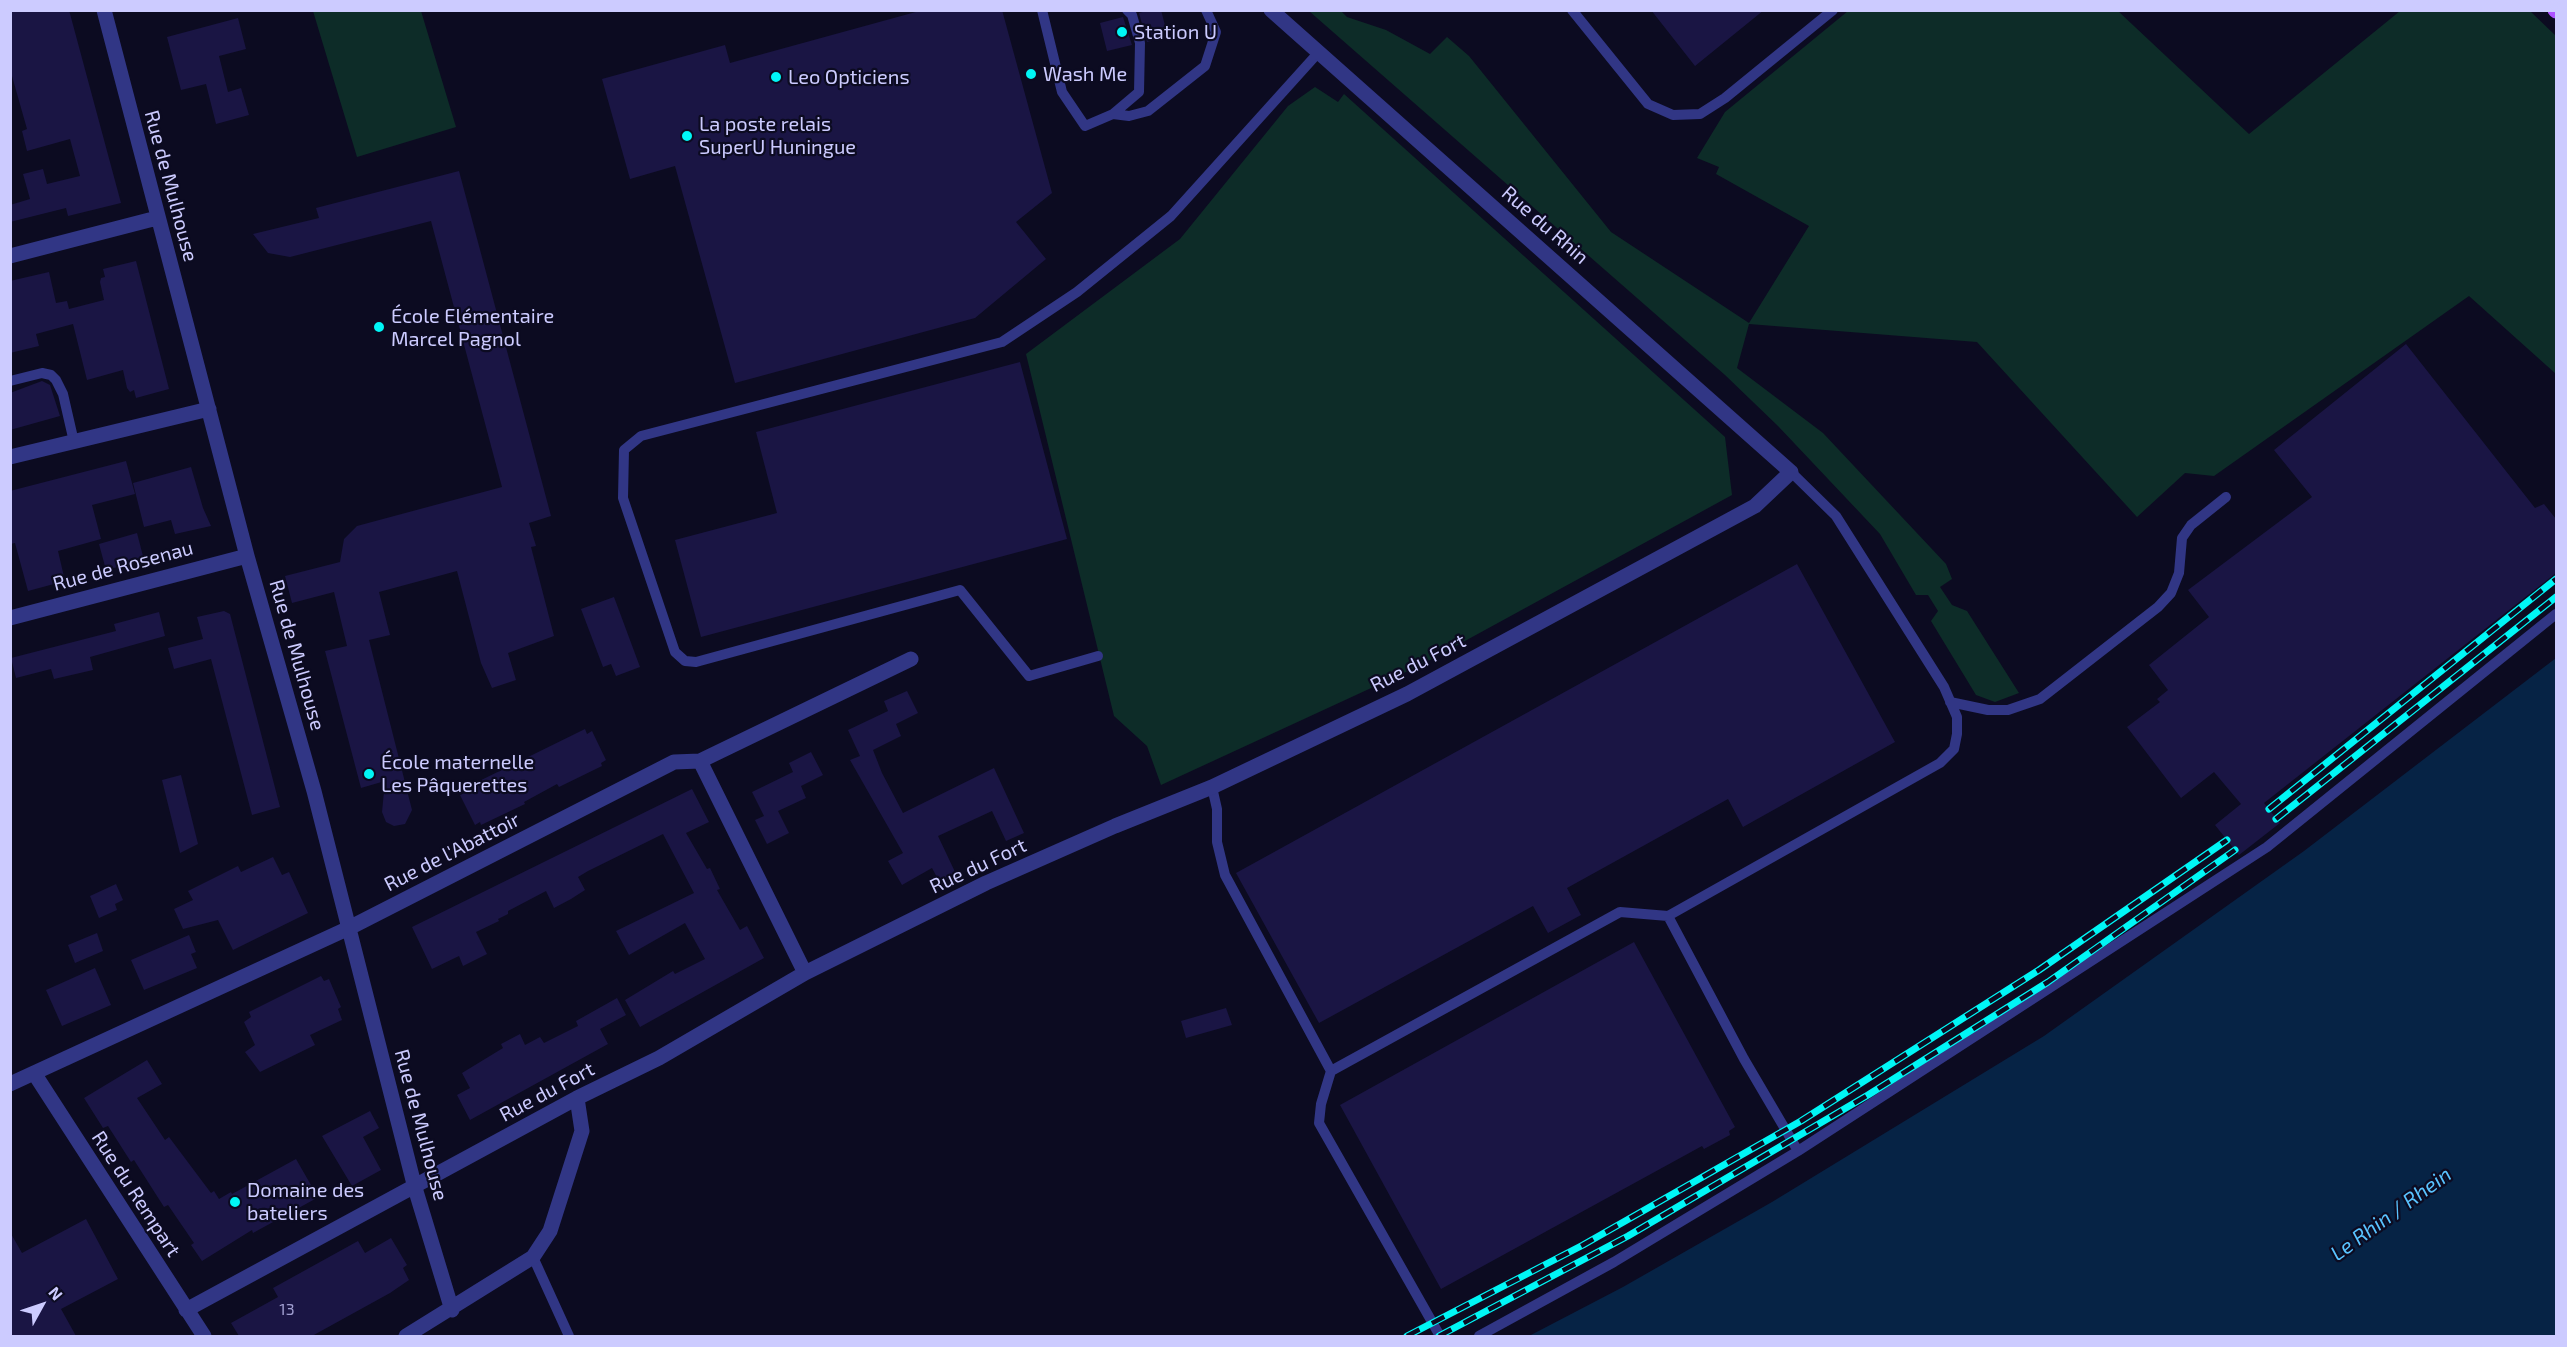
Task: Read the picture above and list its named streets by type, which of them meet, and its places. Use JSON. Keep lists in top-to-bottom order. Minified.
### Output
{"streets":{"street":["Rue de Mulhouse","Rue du Rhin","Rue de Rosenau","Rue du Fort","Rue de l'Abattoir","Rue du Rempart"]},"crossings":[["Rue de Mulhouse","Rue de Rosenau"],["Rue de Mulhouse","Rue du Fort"],["Rue de Mulhouse","Rue de l'Abattoir"],["Rue du Rhin","Rue du Fort"],["Rue du Fort","Rue du Rempart"],["Rue de l'Abattoir","Rue du Rempart"]],"water":["Le Rhin / Rhein"],"places":["Station U","Wash Me","Leo Opticiens","La poste relais SuperU Huningue","École Elémentaire Marcel Pagnol","École maternelle Les Pâquerettes","Domaine des bateliers"],"house_numbers":["13"],"north":"top right"}
